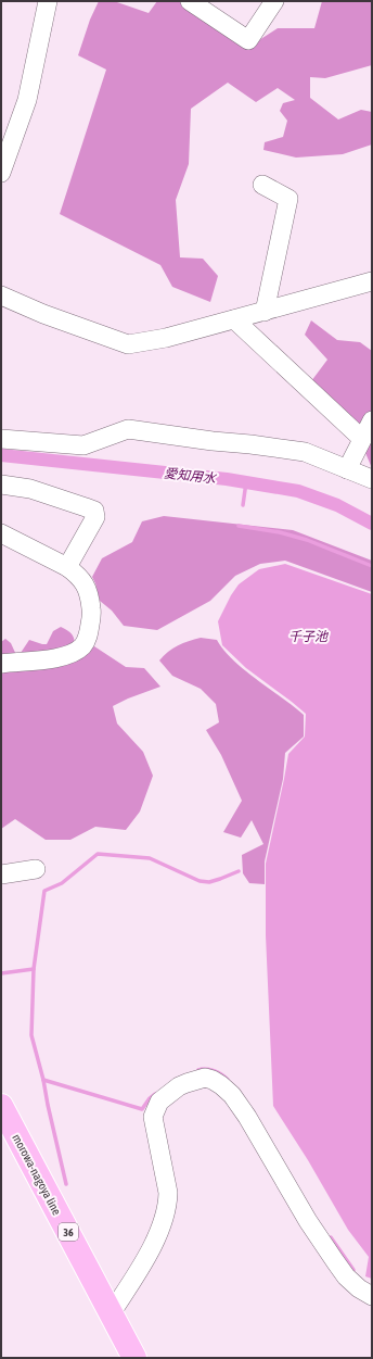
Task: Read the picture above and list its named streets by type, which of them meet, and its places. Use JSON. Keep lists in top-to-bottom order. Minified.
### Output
{"streets":{"main road":["morowa-nagoya line","36"]},"water":["愛知用水","千子池"]}
